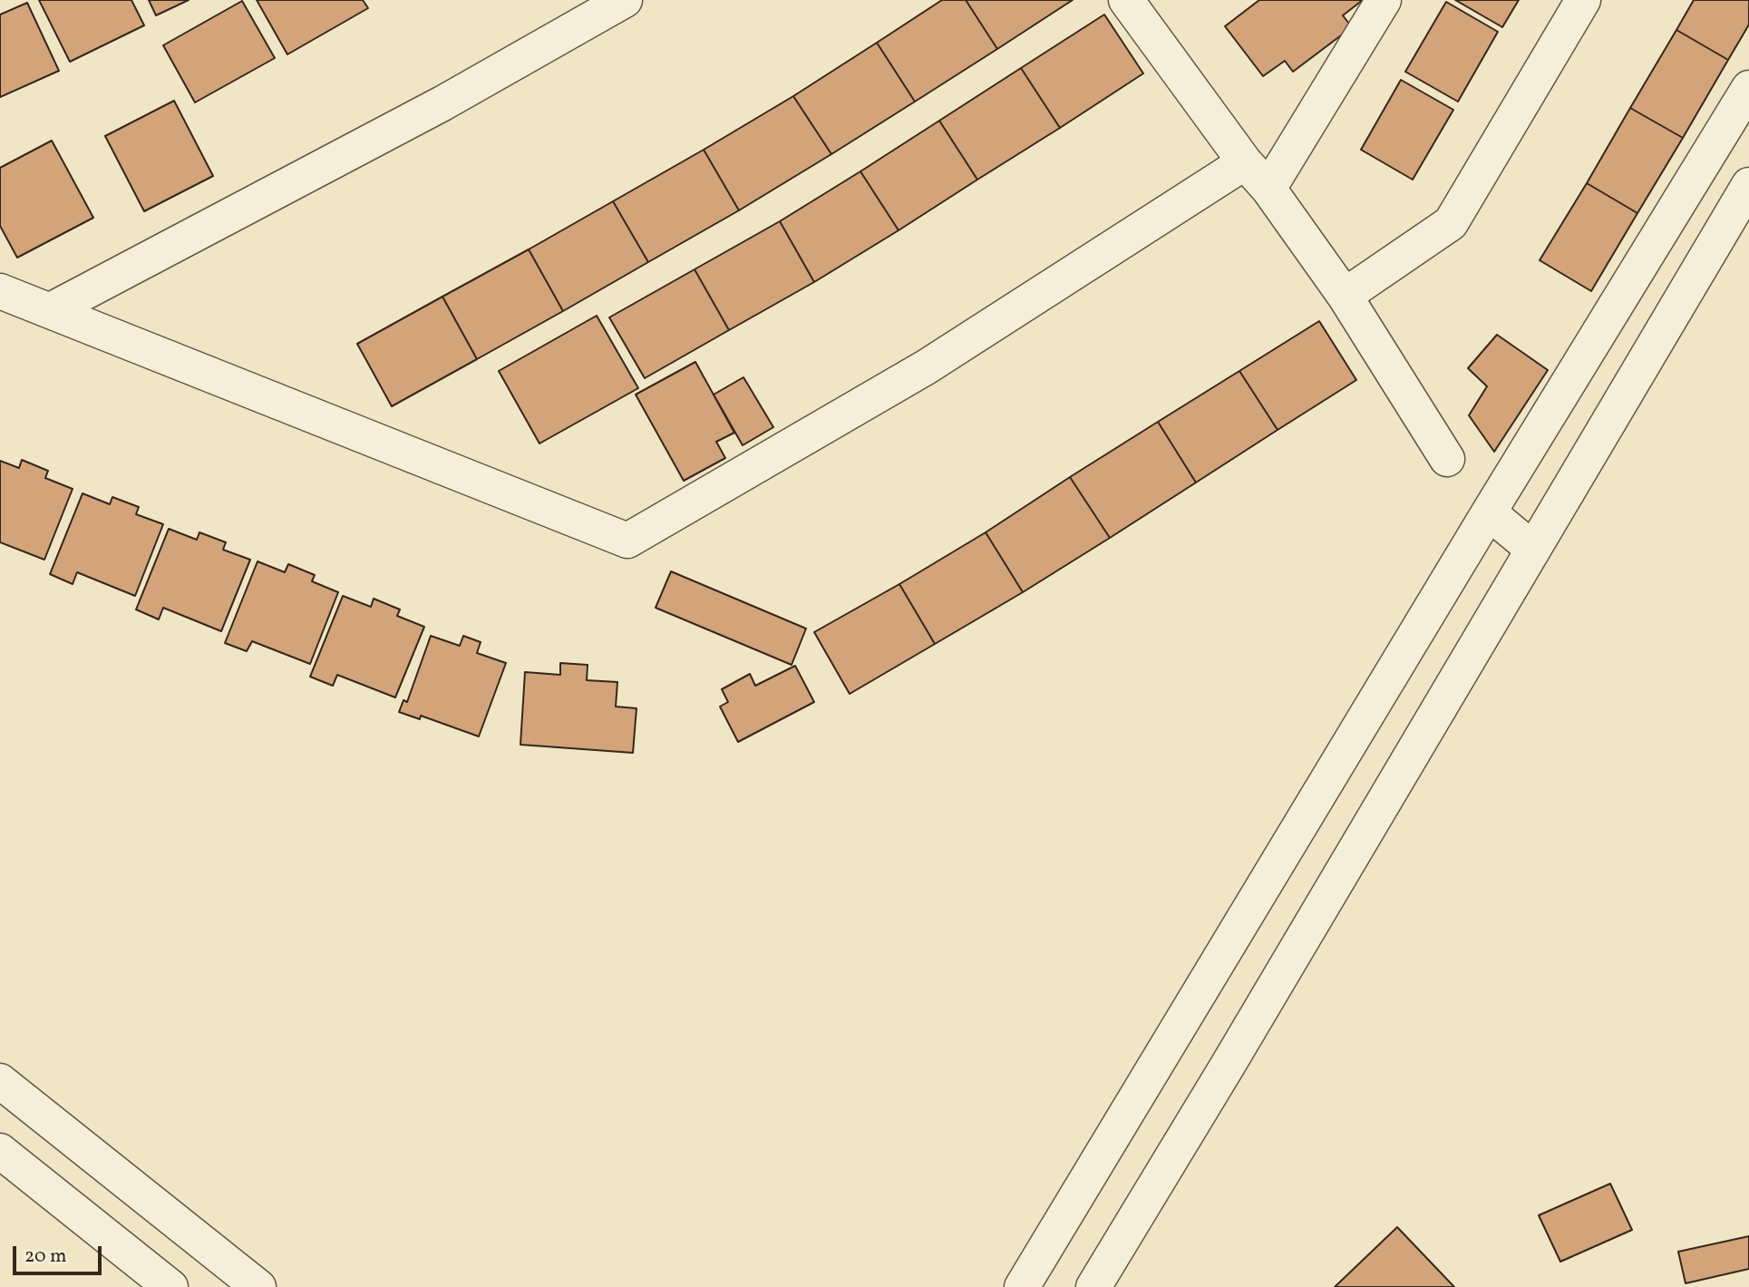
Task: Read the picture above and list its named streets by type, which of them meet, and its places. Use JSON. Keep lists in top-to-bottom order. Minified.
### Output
{"scale_bar":"20 m"}
